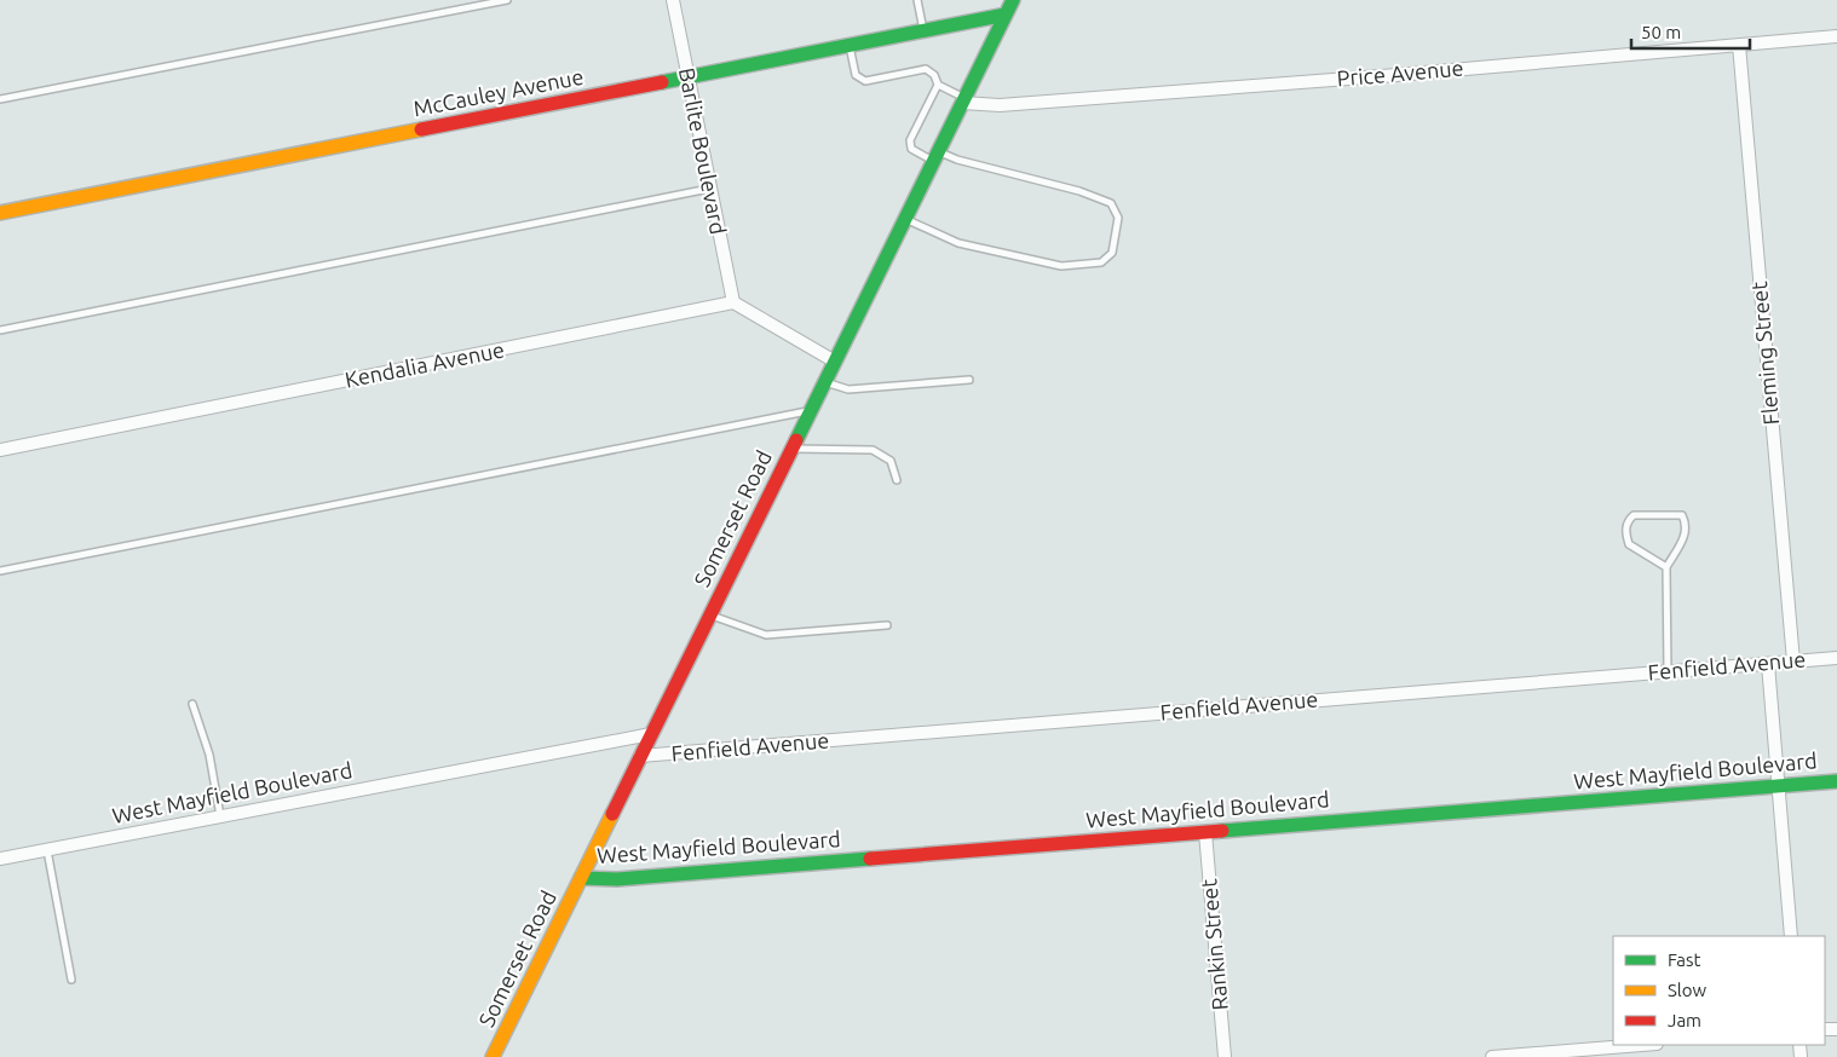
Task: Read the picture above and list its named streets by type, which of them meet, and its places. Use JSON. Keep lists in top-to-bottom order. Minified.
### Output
{"streets":{"street":["Price Avenue","McCauley Avenue","Barlite Boulevard","Fleming Street","Kendalia Avenue","Somerset Road","Fenfield Avenue","West Mayfield Boulevard","Rankin Street"]},"crossings":[["Price Avenue","Fleming Street"],["Price Avenue","Somerset Road"],["McCauley Avenue","Barlite Boulevard"],["McCauley Avenue","Somerset Road"],["Barlite Boulevard","Kendalia Avenue"],["Fleming Street","Fenfield Avenue"],["Somerset Road","Fenfield Avenue"],["Somerset Road","West Mayfield Boulevard"],["West Mayfield Boulevard","Rankin Street"]],"legend":["Fast","Slow","Jam"],"scale_bar":"50 m"}
